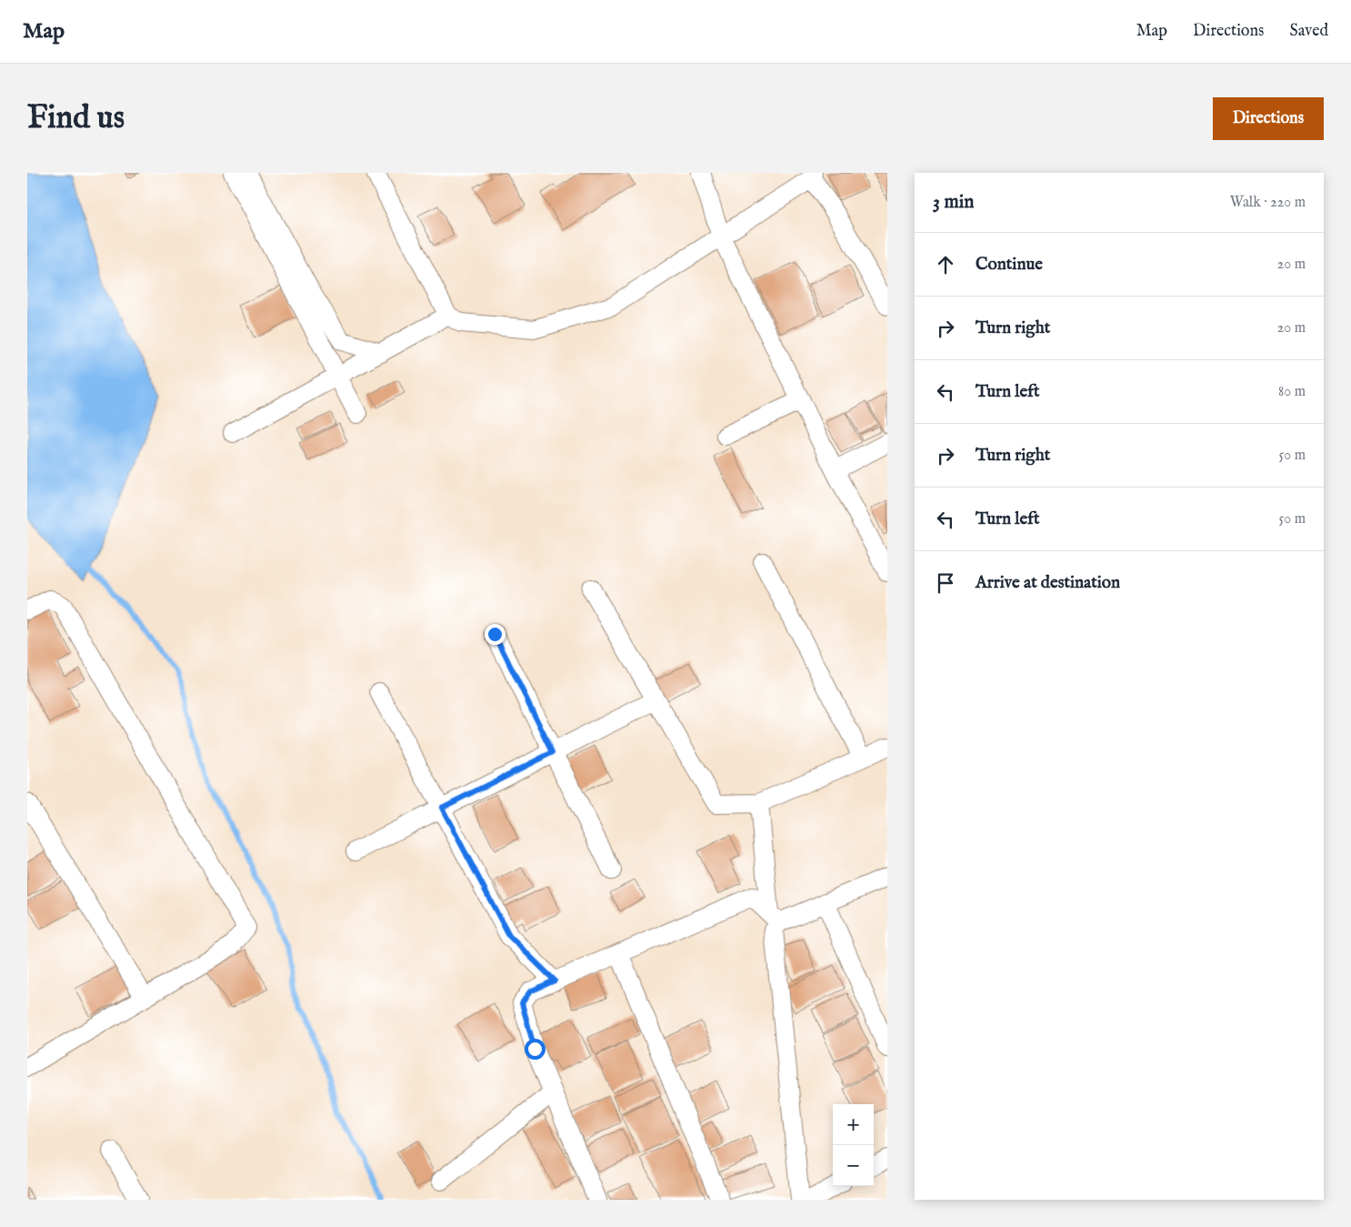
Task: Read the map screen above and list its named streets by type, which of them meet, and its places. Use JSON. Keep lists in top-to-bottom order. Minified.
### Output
{"page":{"header":"Map","nav":["Map","Directions","Saved"],"buttons":"Directions","title":"Find us","heading":["3 min","Walk · 220 m"],"list":[["Continue","20 m"],["Turn right","20 m"],["Turn left","80 m"],["Turn right","50 m"],["Turn left","50 m"],"Arrive at destination"],"map_buttons":["+","−"]}}
